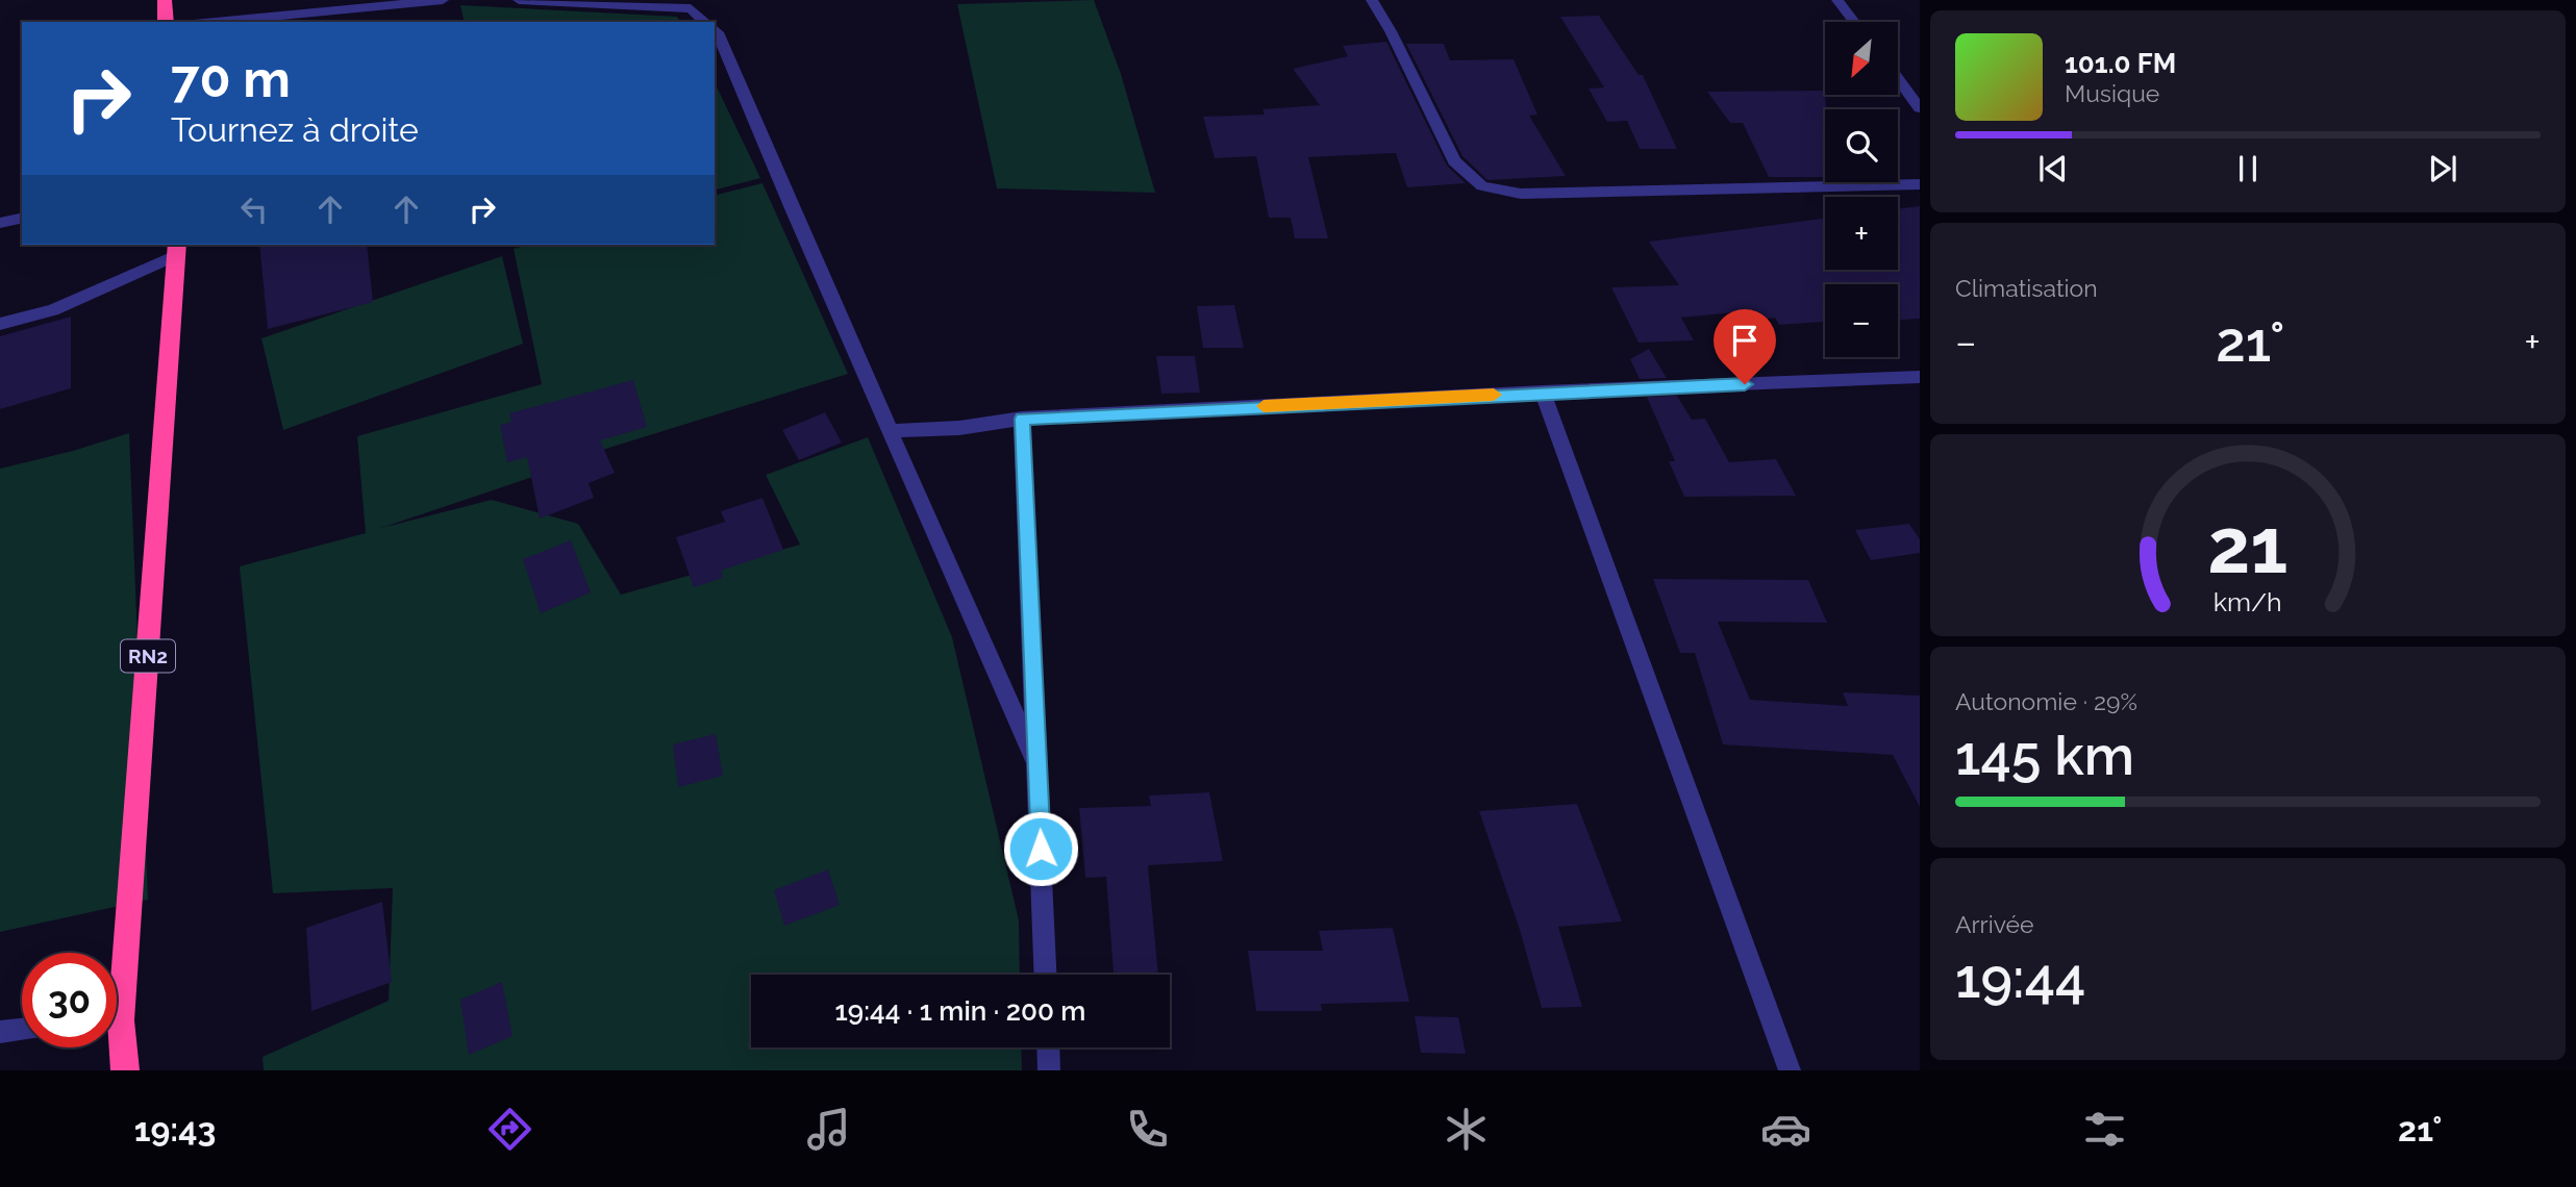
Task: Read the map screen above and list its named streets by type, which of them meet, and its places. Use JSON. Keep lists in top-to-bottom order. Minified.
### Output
{"streets":{"highway":["RN2"]},"north":"bottom left","page":{"map_buttons":["+","−"],"turn":["70 m","Tournez à droite"],"song":["101.0 FM","Musique"],"tile":["Climatisation",["Autonomie · 29%","145 km"],["Arrivée","19:44"]],"heat":["−","21°","+"],"limit":"30","trip":"19:44 · 1 min · 200 m","tabs":["19:43","21°"],"gauge":["21","km/h"]}}
